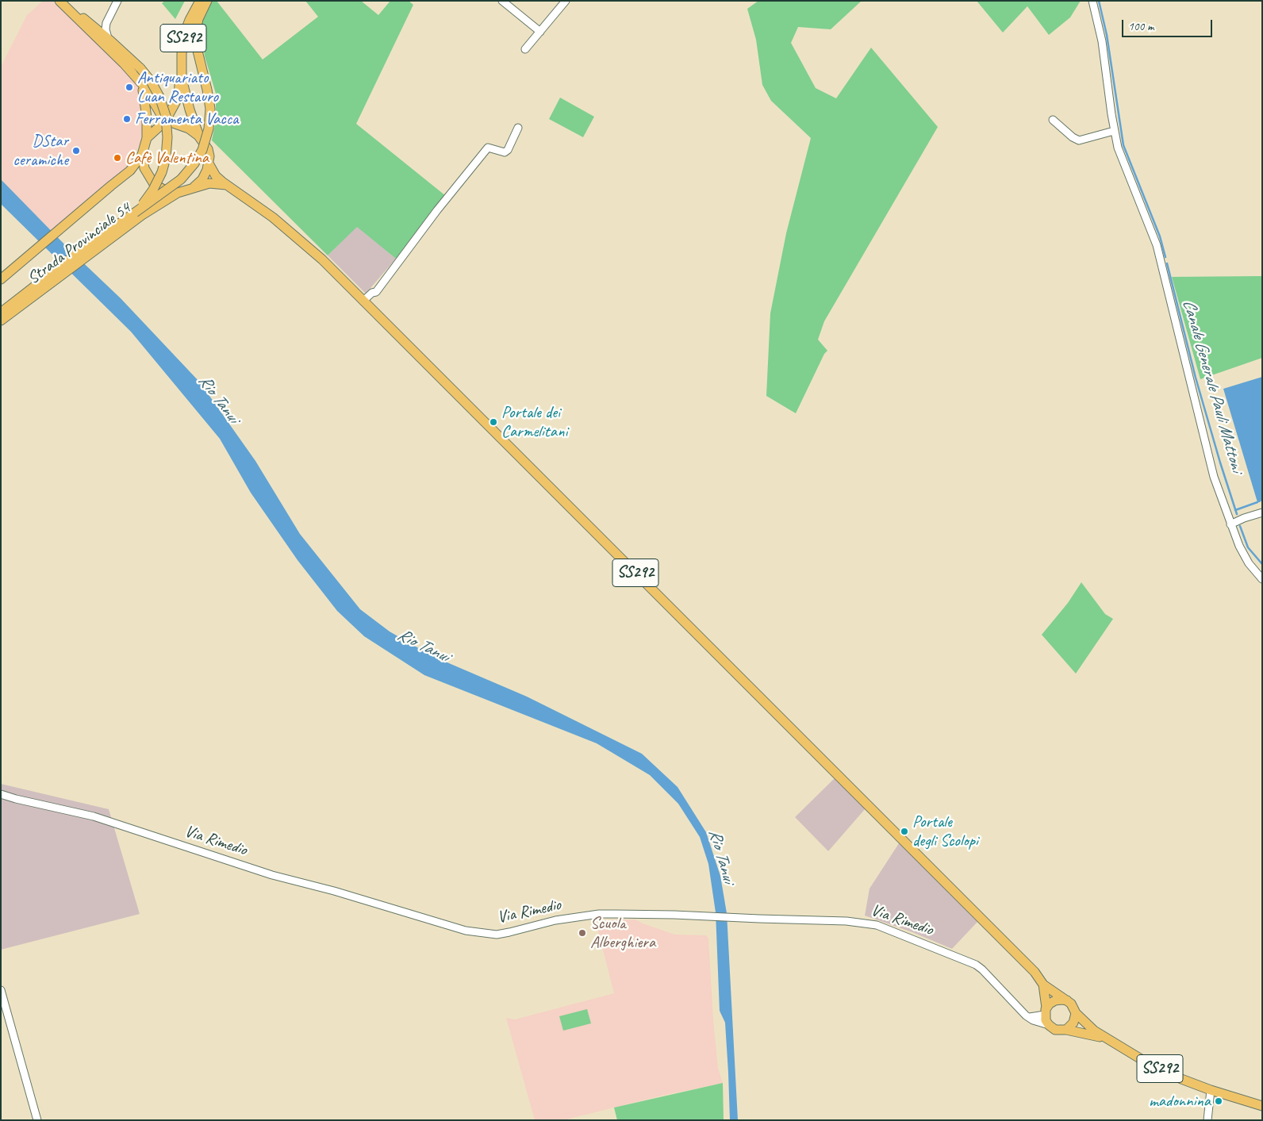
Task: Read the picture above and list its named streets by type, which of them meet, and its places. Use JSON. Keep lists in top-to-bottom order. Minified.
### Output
{"streets":{"main road":["SS292","Strada Provinciale 54"],"street":["Via Rimedio"]},"crossings":[["SS292","Strada Provinciale 54"],["SS292","Via Rimedio"]],"water":["Canale Generale Pauli Mattoni","Rio Tanui"],"places":["Antiquariato Luan Restauro","Ferramenta Vacca","DStar ceramiche","Cafè Valentina","Portale dei Carmelitani","Portale degli Scolopi","Scuola Alberghiera","madonnina"],"scale_bar":"100 m"}
